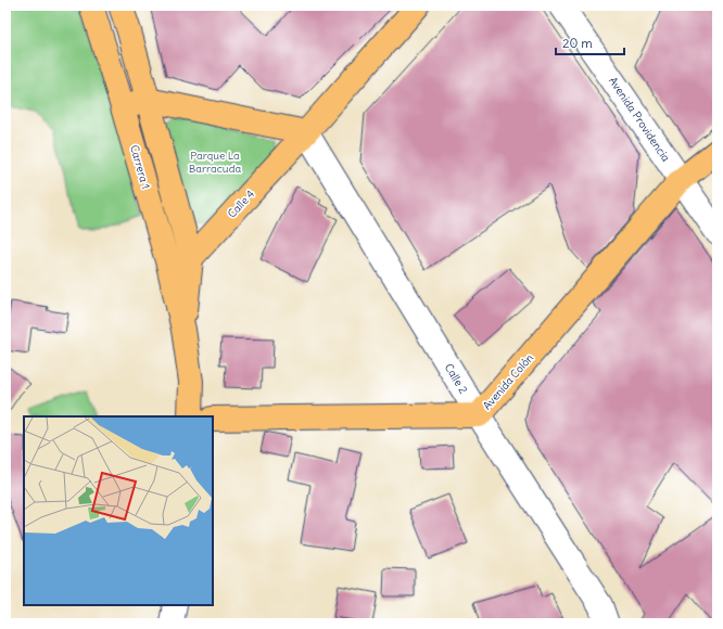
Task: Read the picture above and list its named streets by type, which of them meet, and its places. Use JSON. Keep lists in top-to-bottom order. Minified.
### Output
{"streets":{"main road":["Carrera 1","Calle 4","Avenida Colón"],"street":["Avenida Providencia","Calle 2"]},"crossings":[["Avenida Providencia","Avenida Colón"],["Carrera 1","Calle 4"],["Calle 4","Calle 2"],["Calle 2","Avenida Colón"]],"parks":["Parque La Barracuda"],"scale_bar":"20 m"}
